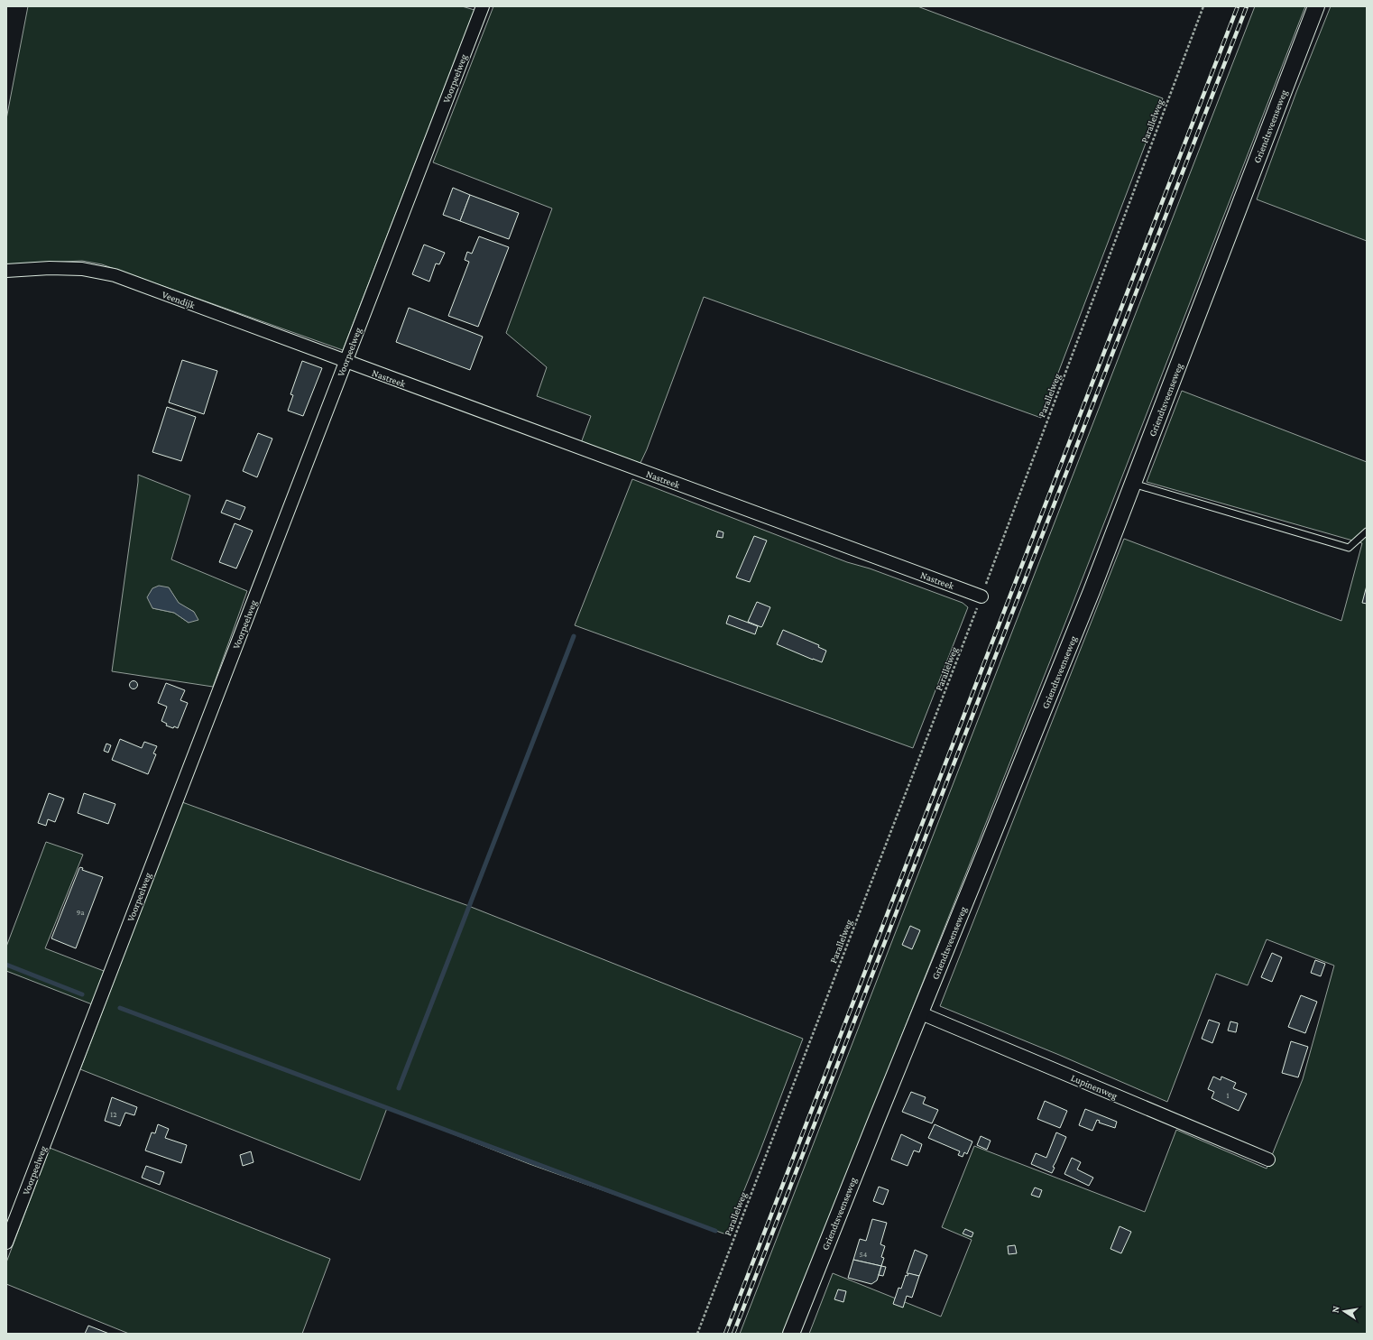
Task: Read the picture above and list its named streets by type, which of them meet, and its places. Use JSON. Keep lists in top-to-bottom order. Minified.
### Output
{"streets":{"street":["Voorpeelweg","Griendtsveenseweg","Veendijk","Nastreek","Lupinenweg"],"path":["Parallelweg"]},"crossings":[["Voorpeelweg","Veendijk"],["Voorpeelweg","Nastreek"],["Parallelweg","Nastreek"],["Griendtsveenseweg","Lupinenweg"],["Veendijk","Nastreek"]],"house_numbers":["9a","1","12","54"],"north":"left"}
